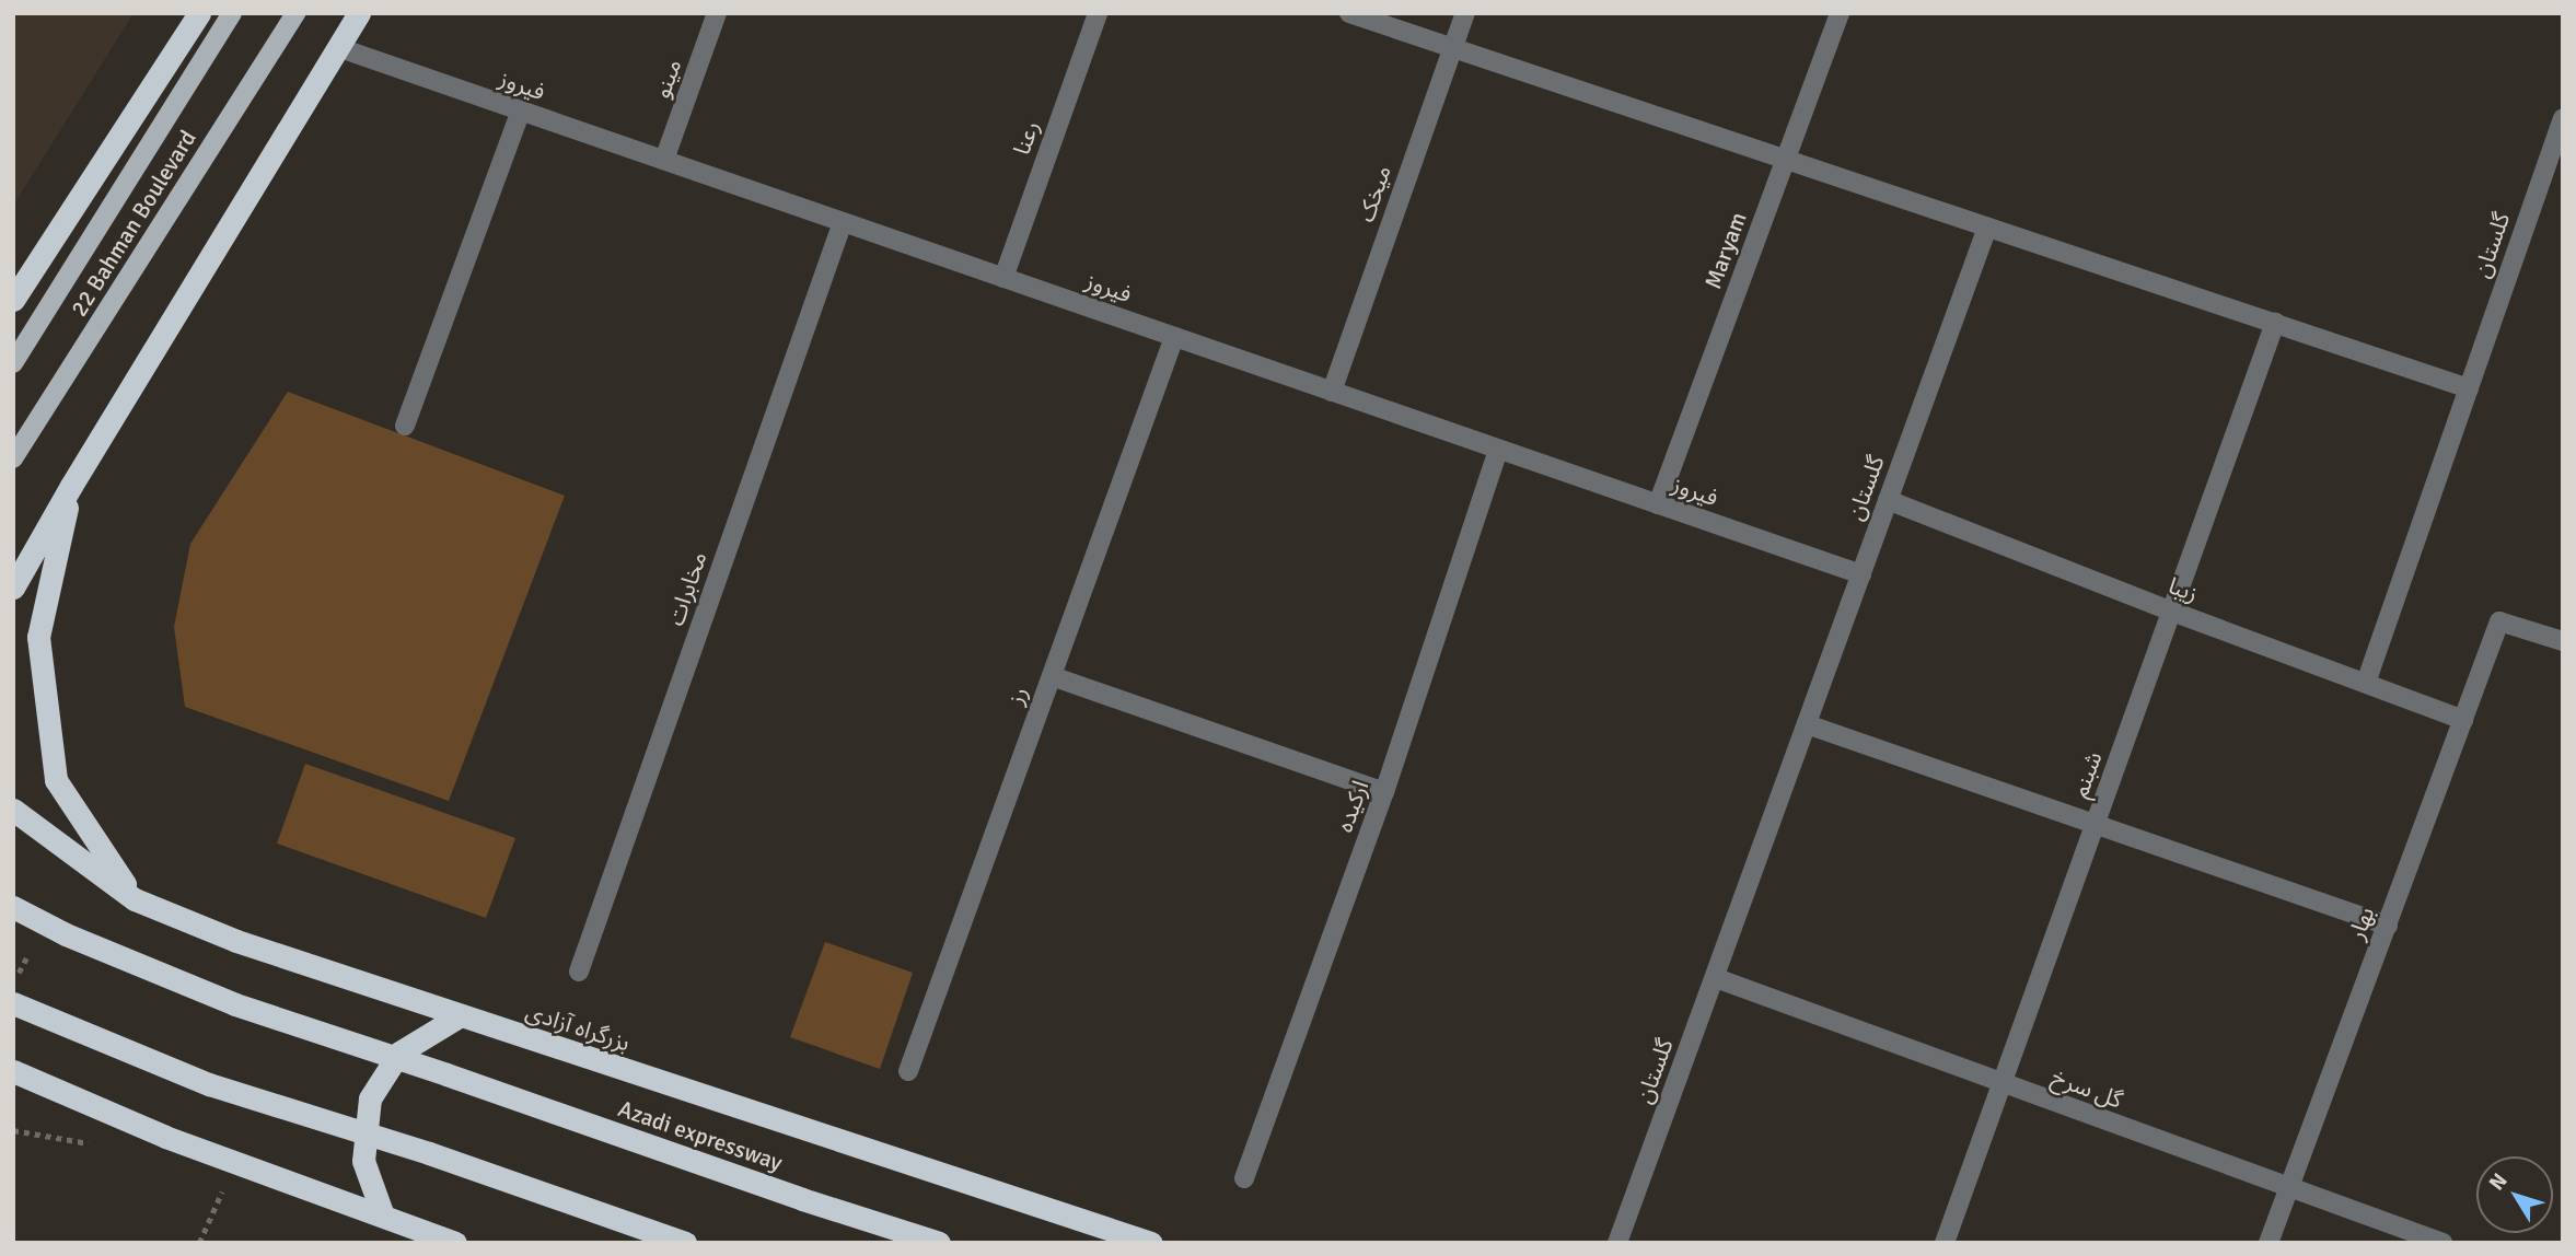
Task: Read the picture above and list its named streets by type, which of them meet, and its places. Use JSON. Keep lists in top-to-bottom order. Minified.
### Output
{"streets":{"highway":["بزرگراه آزادی","Azadi expressway"],"main road":["22 Bahman Boulevard"],"street":["مینو","فیروز","رعنا","میخک","گلستان","Maryam","مخابرات","زیبا","رز","شبنم","ارکیده","بهار","گل سرخ"]},"crossings":[["مینو","فیروز"],["فیروز","رعنا"],["فیروز","میخک"],["فیروز","گلستان"],["فیروز","Maryam"],["فیروز","مخابرات"],["فیروز","رز"],["فیروز","ارکیده"],["گلستان","زیبا"],["گلستان","گل سرخ"],["زیبا","شبنم"],["زیبا","بهار"],["شبنم","گل سرخ"],["بهار","گل سرخ"]],"north":"top left"}
